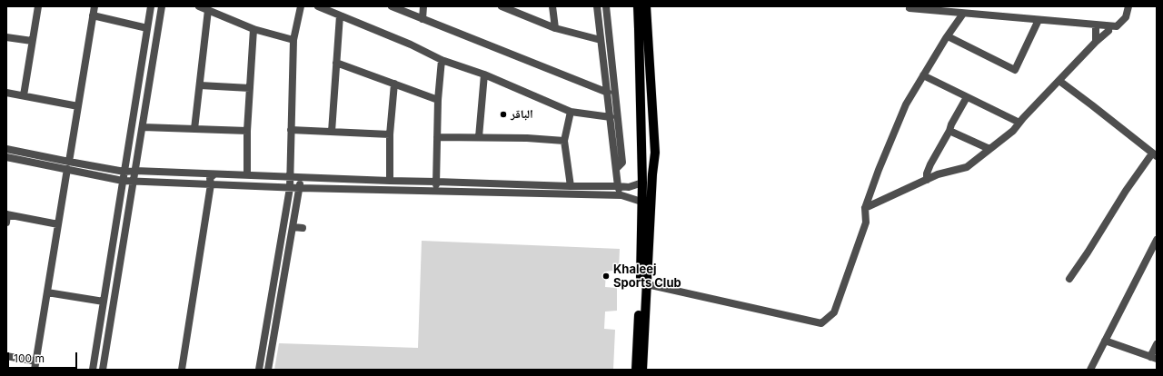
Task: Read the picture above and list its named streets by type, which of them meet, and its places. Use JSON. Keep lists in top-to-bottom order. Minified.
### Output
{"places":["الباقر","Khaleej Sports Club"],"scale_bar":"100 m"}
